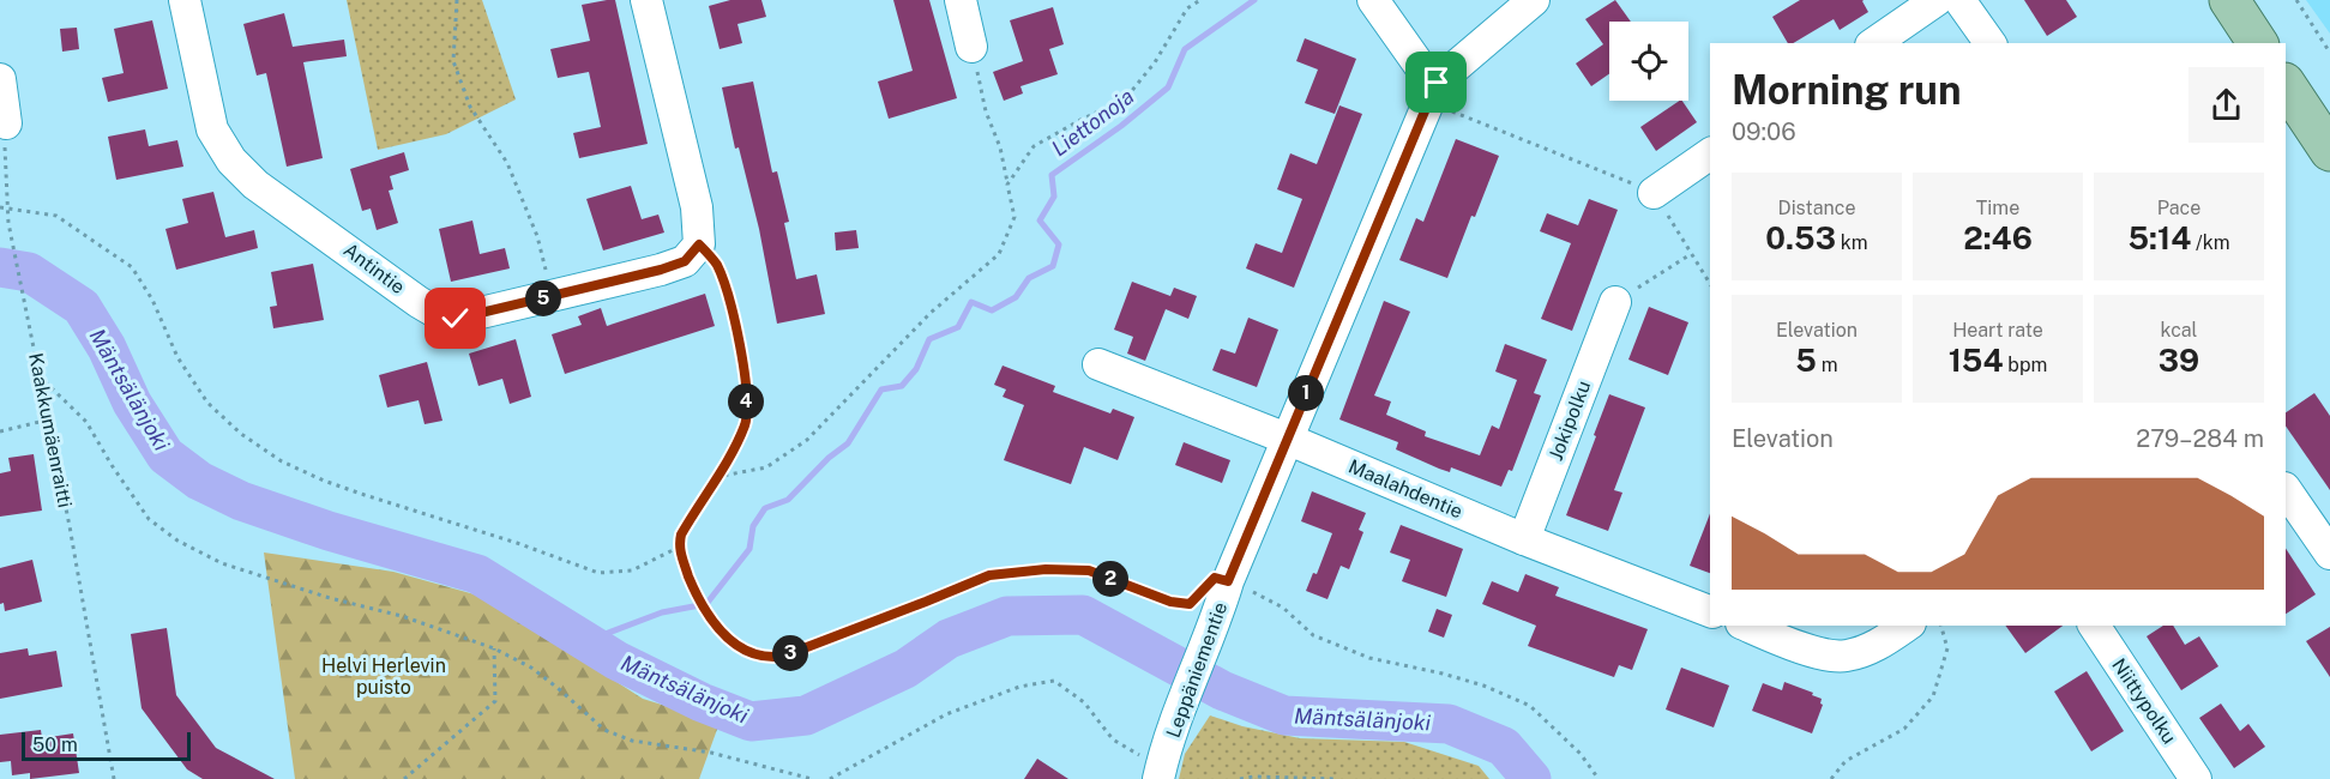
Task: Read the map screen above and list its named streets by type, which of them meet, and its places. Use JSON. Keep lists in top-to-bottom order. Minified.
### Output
{"streets":{"street":["Antintie","Jokipolku","Maalahdentie","Leppäniementie","Niittypolku"],"path":["Kaakkumäenraitti"]},"crossings":[["Jokipolku","Maalahdentie"],["Maalahdentie","Leppäniementie"]],"water":["Liettonoja","Mäntsälänjoki"],"parks":["Helvi Herlevin puisto"],"scale_bar":"50 m","page":{"heading":["Morning run","09:06"],"stats":[["Distance","0.53 km"],["Time","2:46"],["Pace","5:14 /km"],["Elevation","5 m"],["Heart rate","154 bpm"],["kcal","39"]],"pins":["5","1","4","2","3"],"chart":["Elevation","279–284 m"],"scale":"50 m"}}
